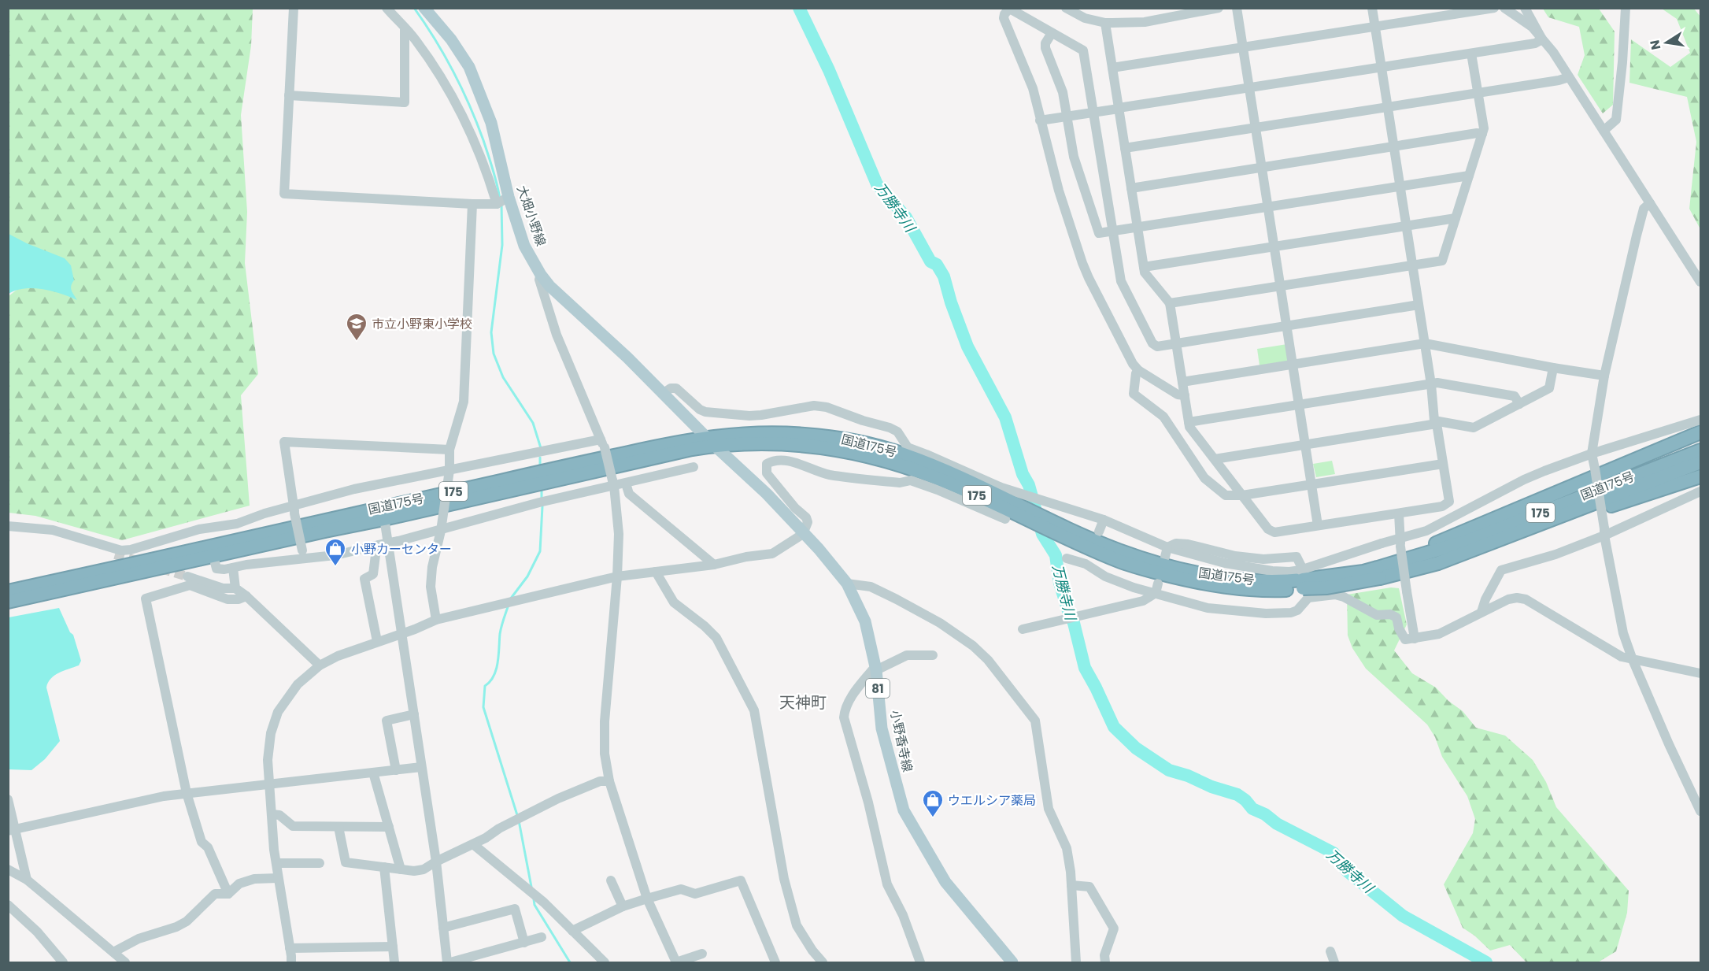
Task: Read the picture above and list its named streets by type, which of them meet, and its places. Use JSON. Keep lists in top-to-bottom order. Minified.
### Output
{"streets":{"highway":["国道175号","175"],"main road":["大畑小野線","81","小野香寺線"]},"crossings":[["大畑小野線","国道175号"],["大畑小野線","小野香寺線"],["国道175号","小野香寺線"]],"districts":["天神町"],"water":["万勝寺川"],"places":{"school or university":["市立小野東小学校"],"shop":["小野カーセンター","ウエルシア薬局"]},"north":"left"}
